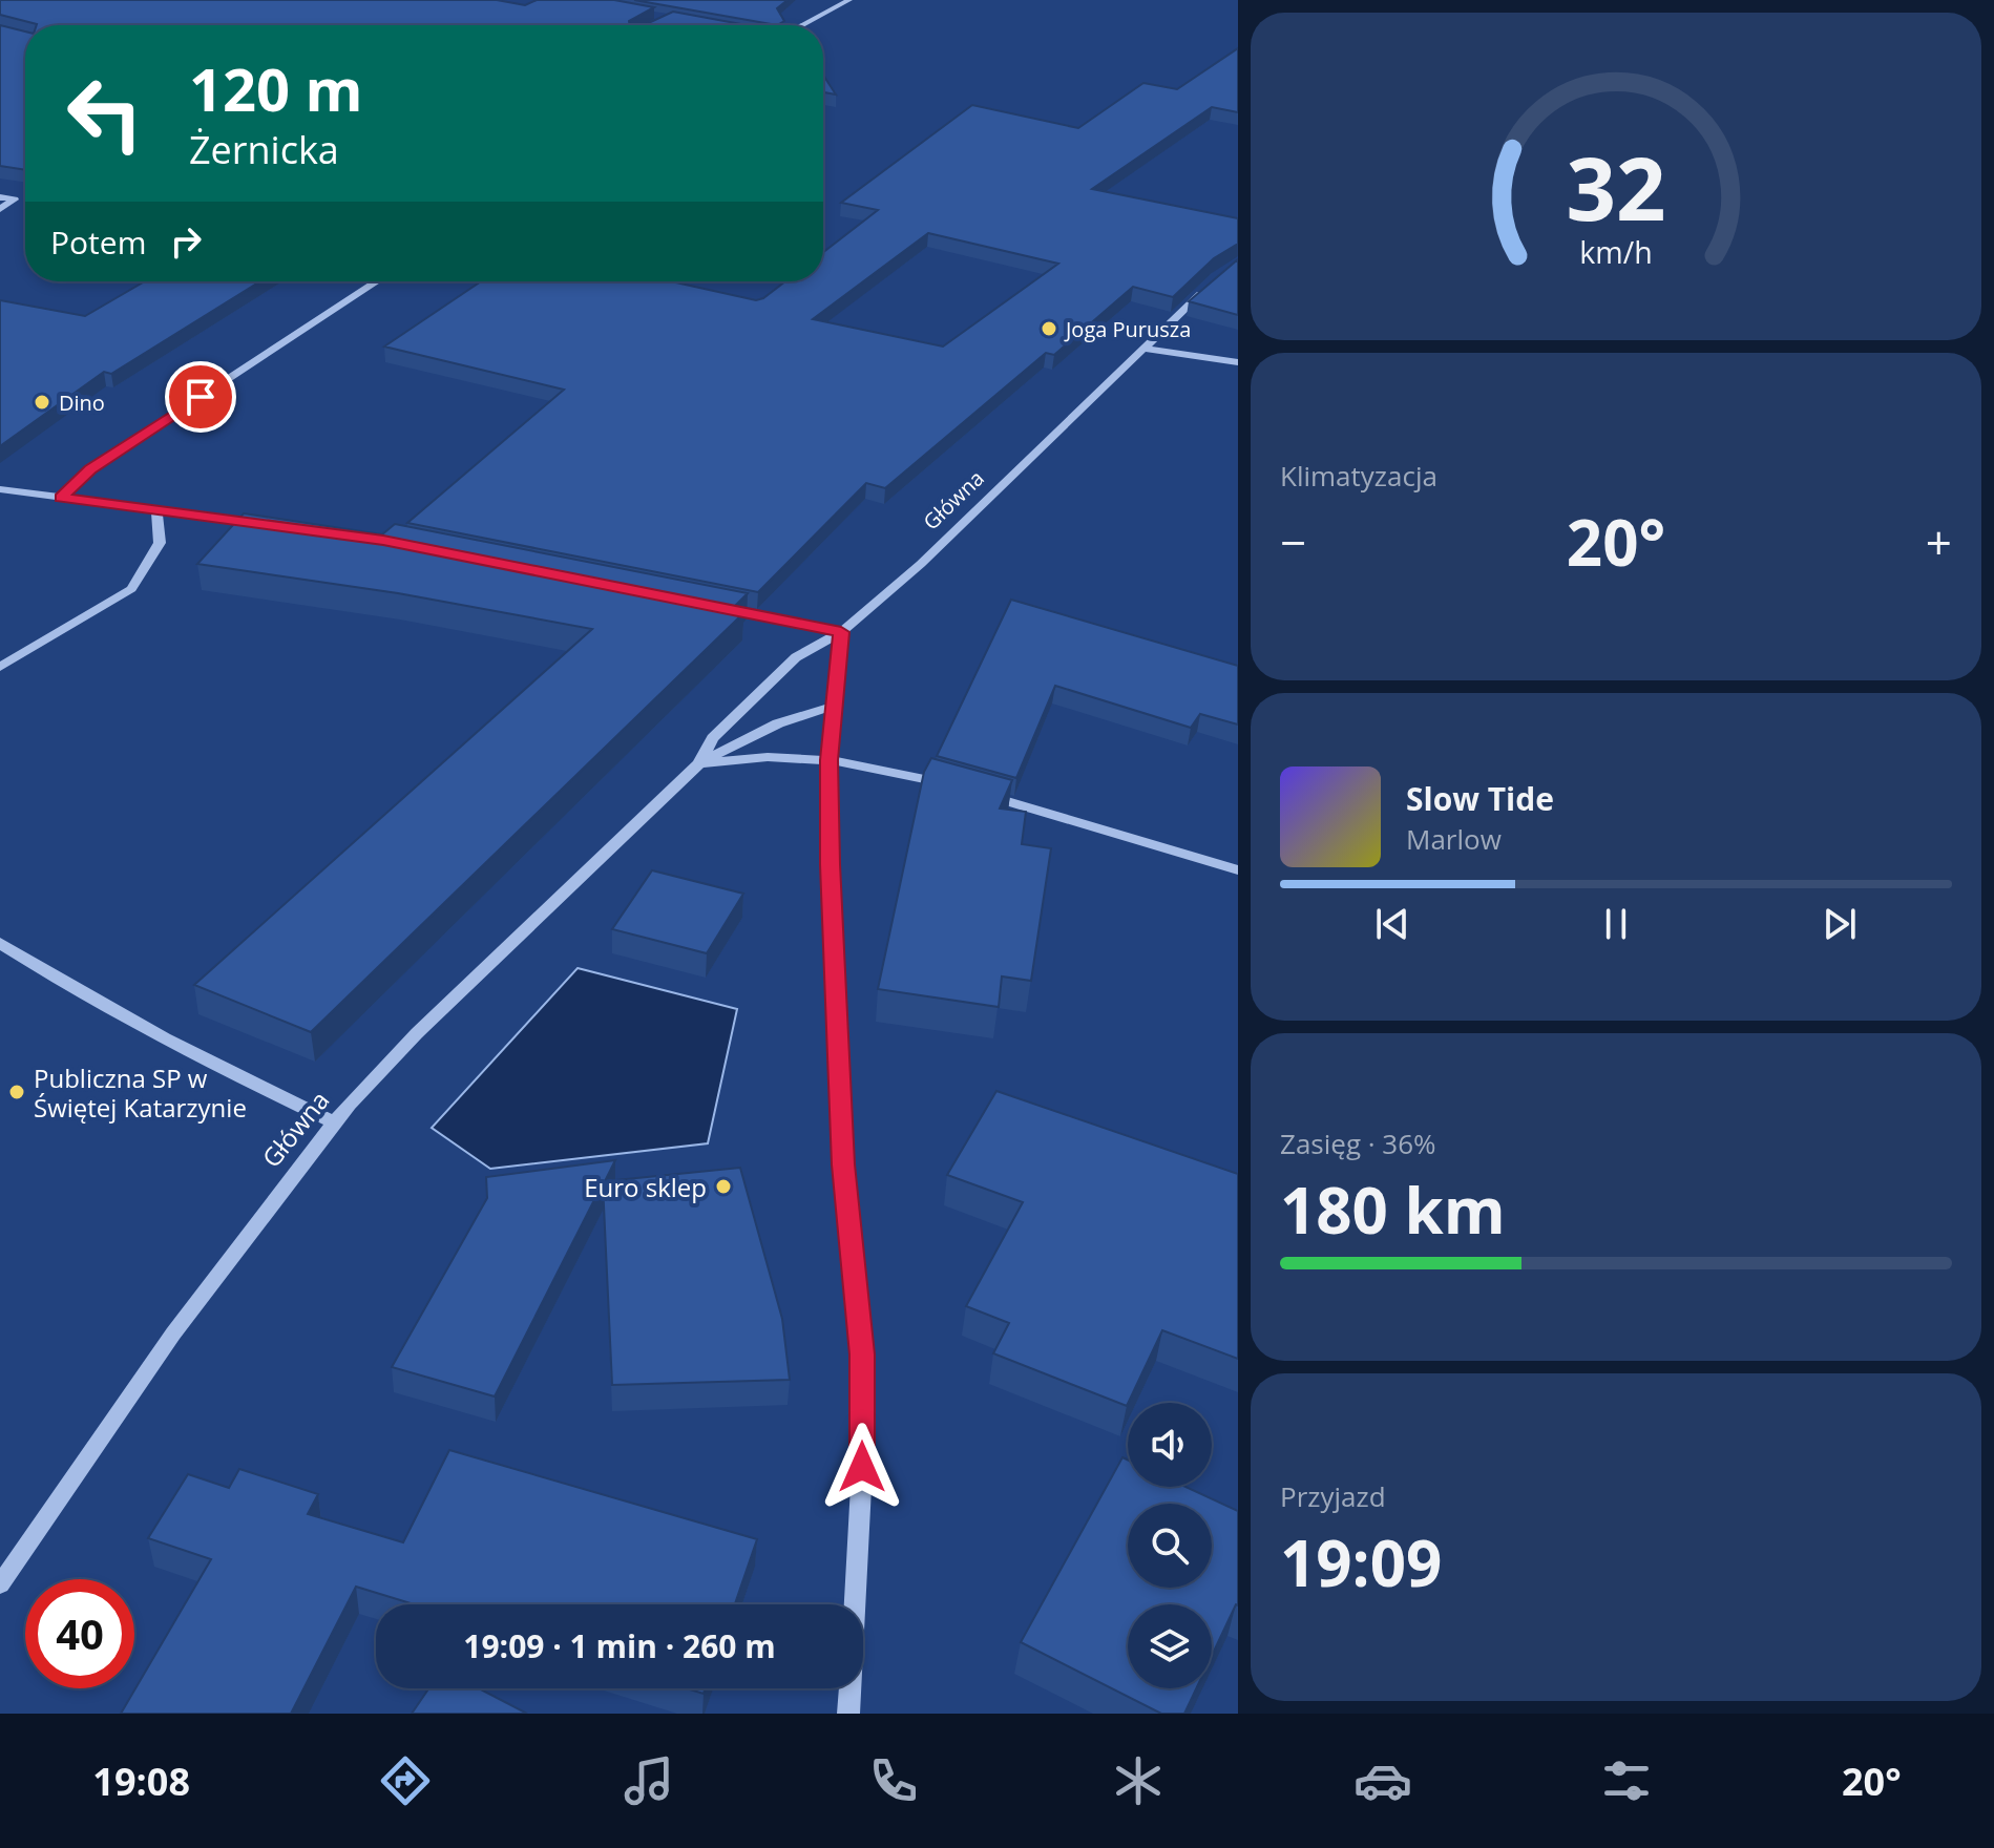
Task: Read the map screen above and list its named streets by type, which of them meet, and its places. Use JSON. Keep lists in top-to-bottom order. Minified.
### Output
{"streets":{"street":["Główna"]},"places":["Joga Purusza","Dino","Publiczna SP w Świętej Katarzynie","Euro sklep"],"page":{"turn":["120 m","Żernicka"],"then":"Potem","tile":["Klimatyzacja",["Zasięg · 36%","180 km"],["Przyjazd","19:09"]],"heat":["−","20°","+"],"song":["Slow Tide","Marlow"],"limit":"40","trip":"19:09 · 1 min · 260 m","tabs":["19:08","20°"],"gauge":["32","km/h"]}}
